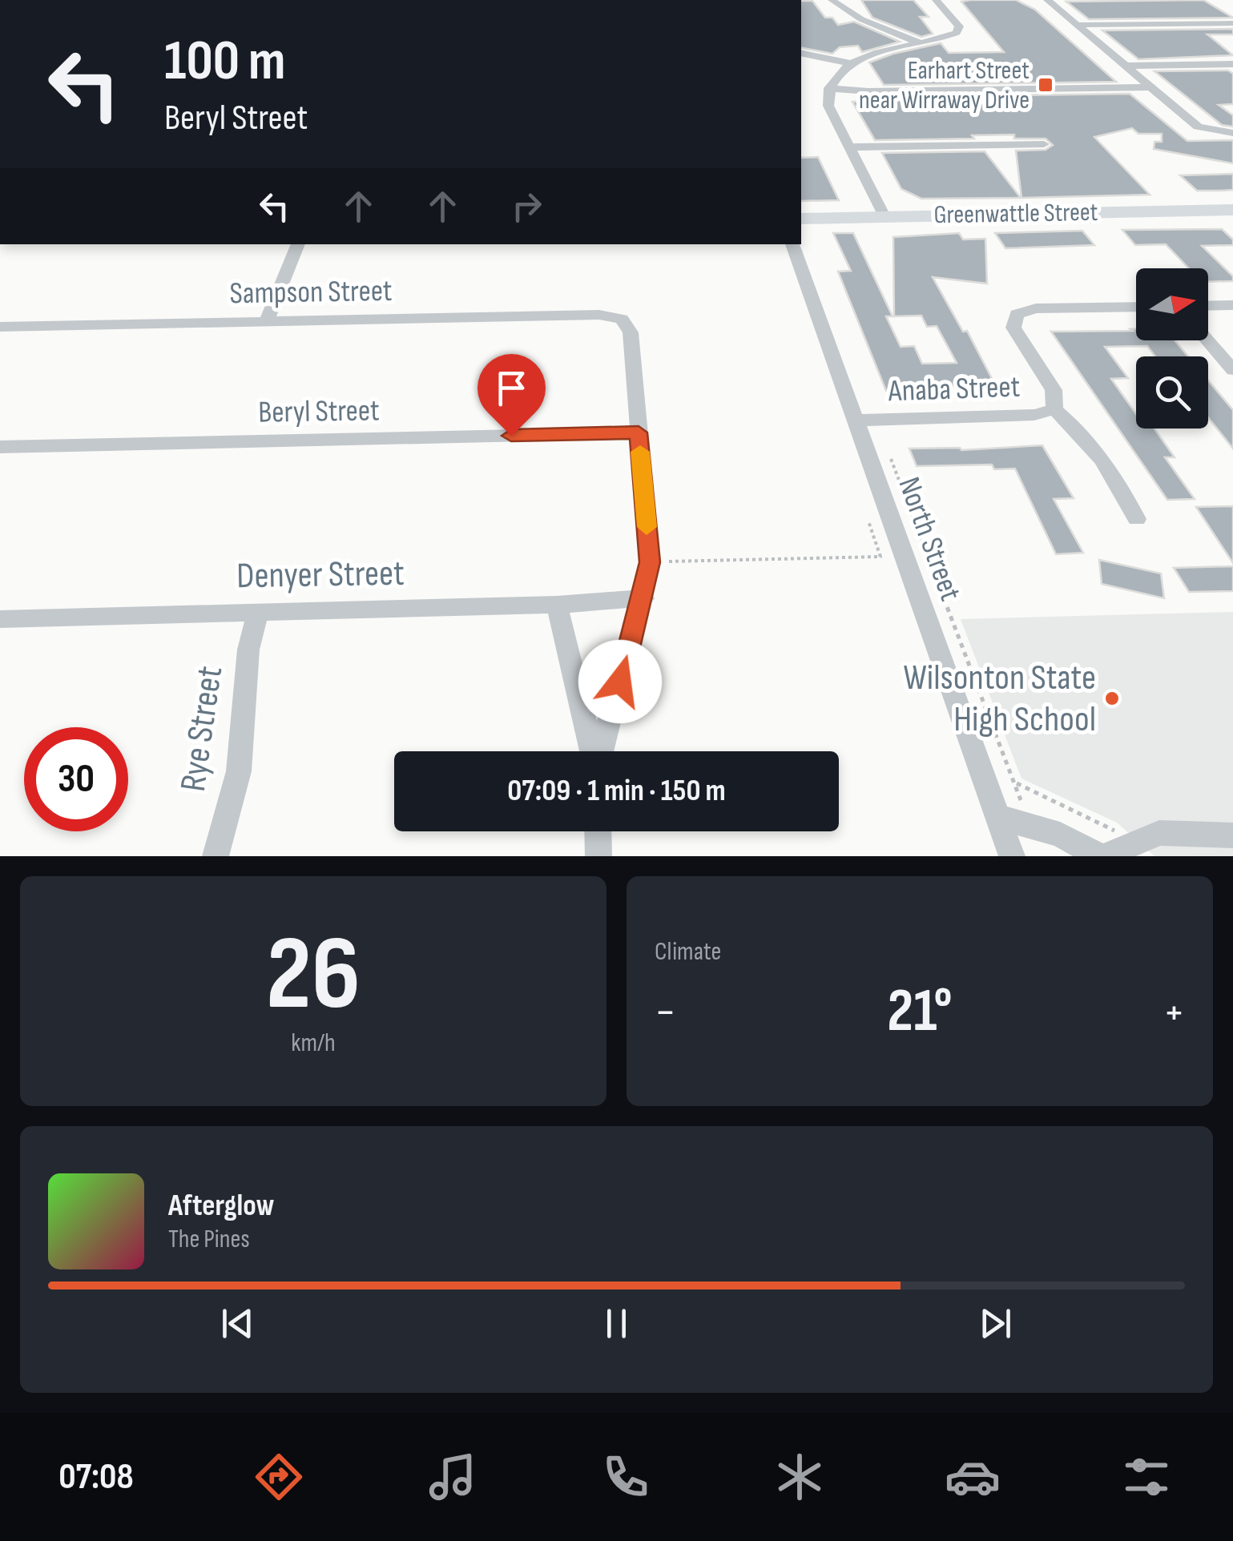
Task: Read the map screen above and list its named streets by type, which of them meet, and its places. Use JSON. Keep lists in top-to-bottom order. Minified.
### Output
{"streets":{"main road":["Greenwattle Street"],"street":["Sampson Street","Anaba Street","Beryl Street","North Street","Denyer Street","Rye Street"]},"crossings":[["Sampson Street","Beryl Street"],["Anaba Street","North Street"],["Denyer Street","Rye Street"]],"places":{"transit":["Earhart Street near Wirraway Drive"],"other":["Wilsonton State High School"]},"north":"right","page":{"turn":["100 m","Beryl Street"],"limit":"30","trip":"07:09 · 1 min · 150 m","tile":[["26","km/h"],"Climate"],"heat":["−","21°","+"],"song":["Afterglow","The Pines"],"tabs":"07:08"}}
